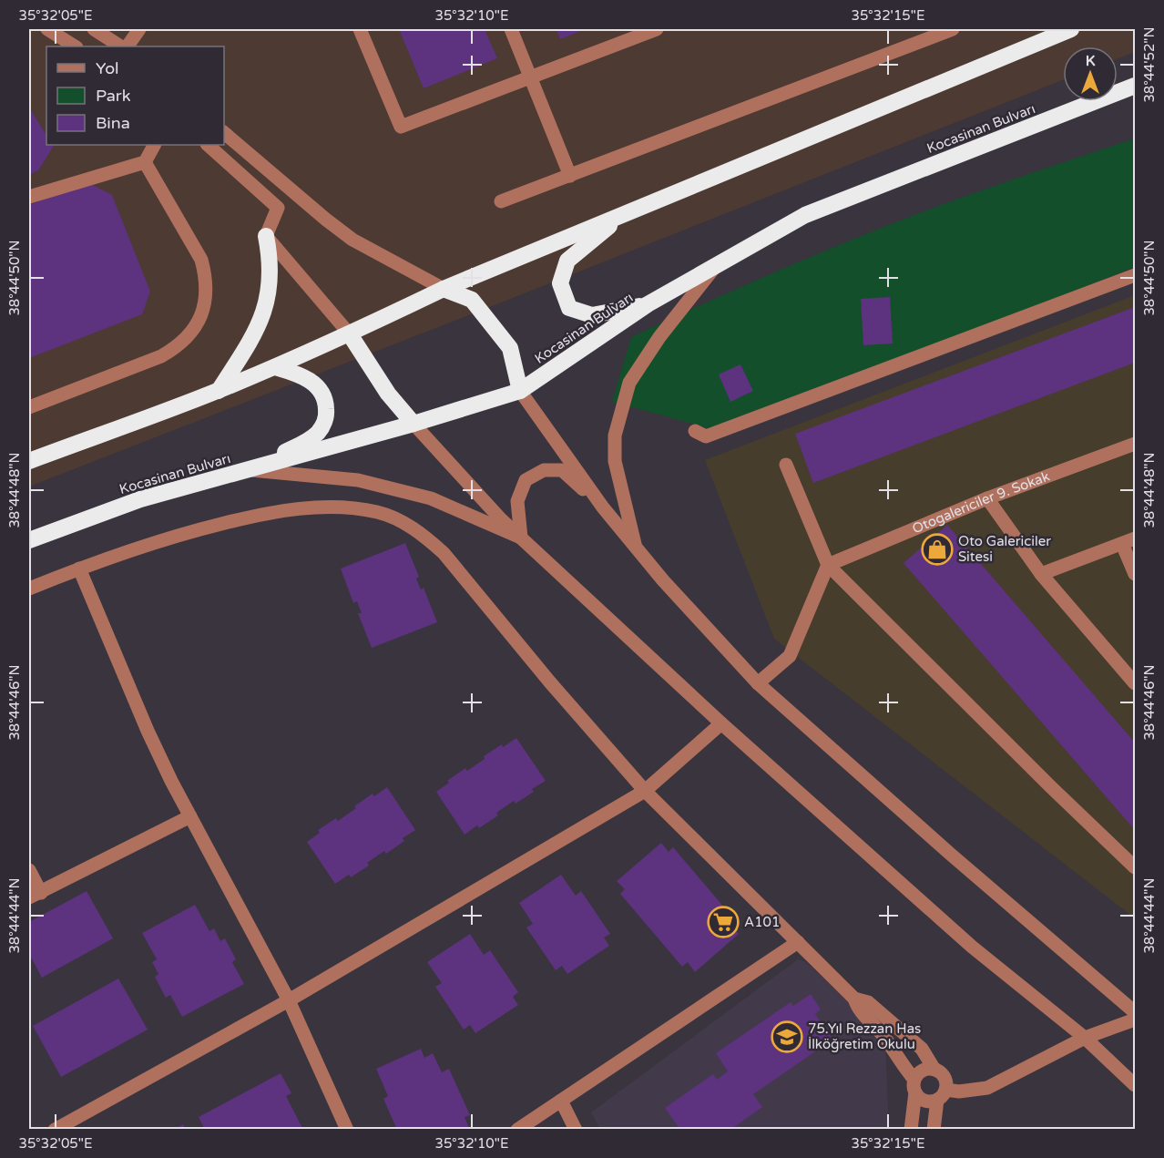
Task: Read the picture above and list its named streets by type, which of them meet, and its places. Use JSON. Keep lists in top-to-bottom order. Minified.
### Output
{"streets":{"highway":["Kocasinan Bulvarı"],"street":["Otogalericiler 9. Sokak"]},"places":{"shop":["Oto Galericiler Sitesi"],"supermarket":["A101"],"school or university":["75.Yıl Rezzan Has İlköğretim Okulu"]},"legend":["Yol","Park","Bina"],"north":"top","coordinates":["35°32'05\"E","35°32'10\"E","35°32'15\"E","38°44'52\"N","38°44'50\"N","38°44'48\"N","38°44'46\"N","38°44'44\"N"]}
